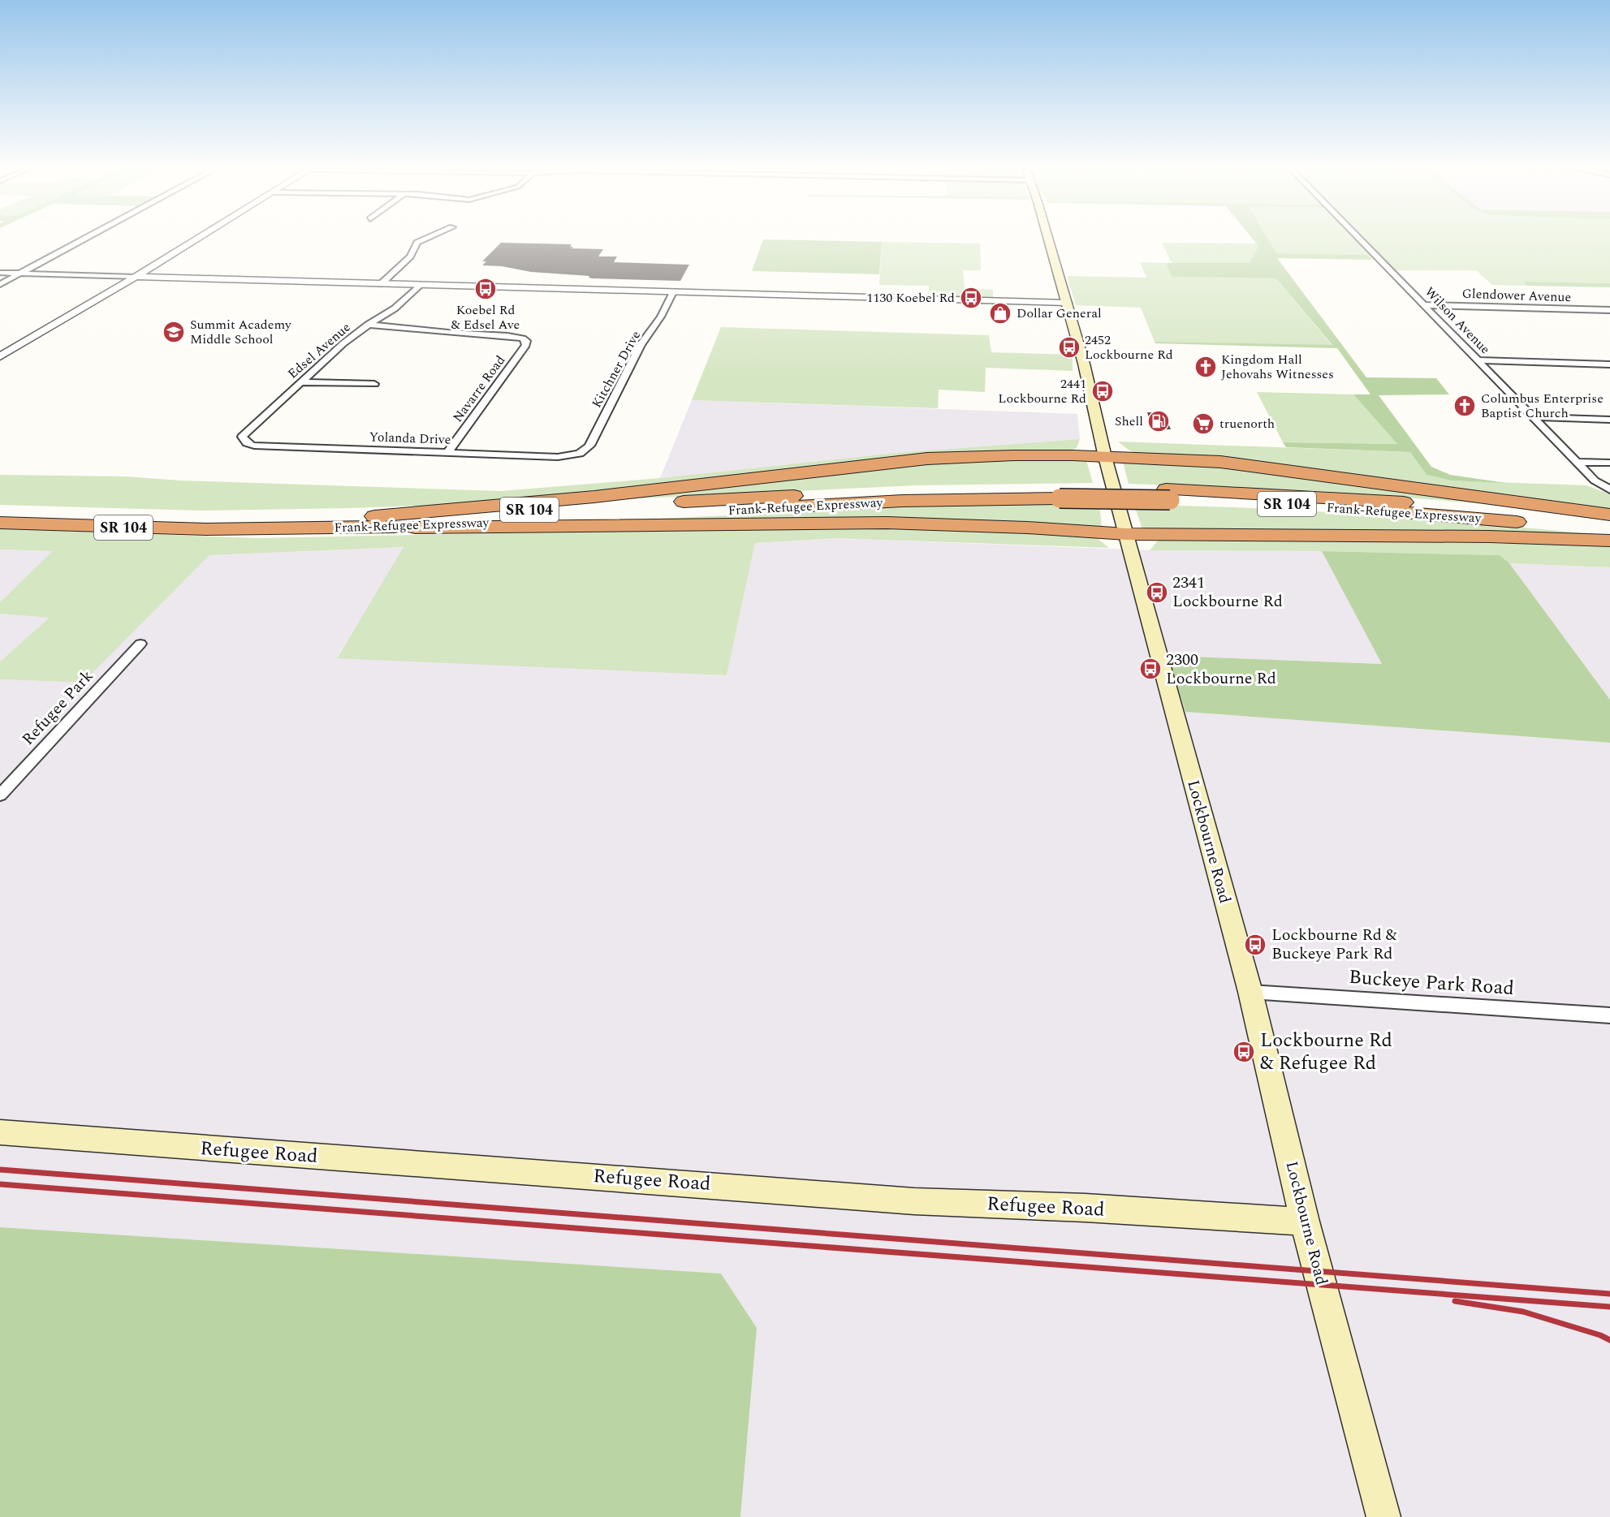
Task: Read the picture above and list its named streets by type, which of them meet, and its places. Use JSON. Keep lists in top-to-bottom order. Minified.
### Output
{"streets":{"highway":["SR 104","Frank-Refugee Expressway"],"main road":["Lockbourne Road","Refugee Road"],"street":["Glendower Avenue","Wilson Avenue","Edsel Avenue","Kitchner Drive","Navarre Road","Yolanda Drive","Refugee Park","Buckeye Park Road"]},"crossings":[["Glendower Avenue","Wilson Avenue"],["Edsel Avenue","Navarre Road"],["Edsel Avenue","Yolanda Drive"],["Kitchner Drive","Yolanda Drive"],["Navarre Road","Yolanda Drive"],["Lockbourne Road","Buckeye Park Road"],["Lockbourne Road","Refugee Road"]],"places":{"bus stop":["Koebel Rd & Edsel Ave","1130 Koebel Rd","2452 Lockbourne Rd","2441 Lockbourne Rd","2341 Lockbourne Rd","2300 Lockbourne Rd","Lockbourne Rd & Buckeye Park Rd","Lockbourne Rd & Refugee Rd"],"shop":["Dollar General"],"school or university":["Summit Academy Middle School"],"church":["Kingdom Hall Jehovahs Witnesses","Columbus Enterprise Baptist Church"],"fuel station":["Shell"],"supermarket":["truenorth"]}}
